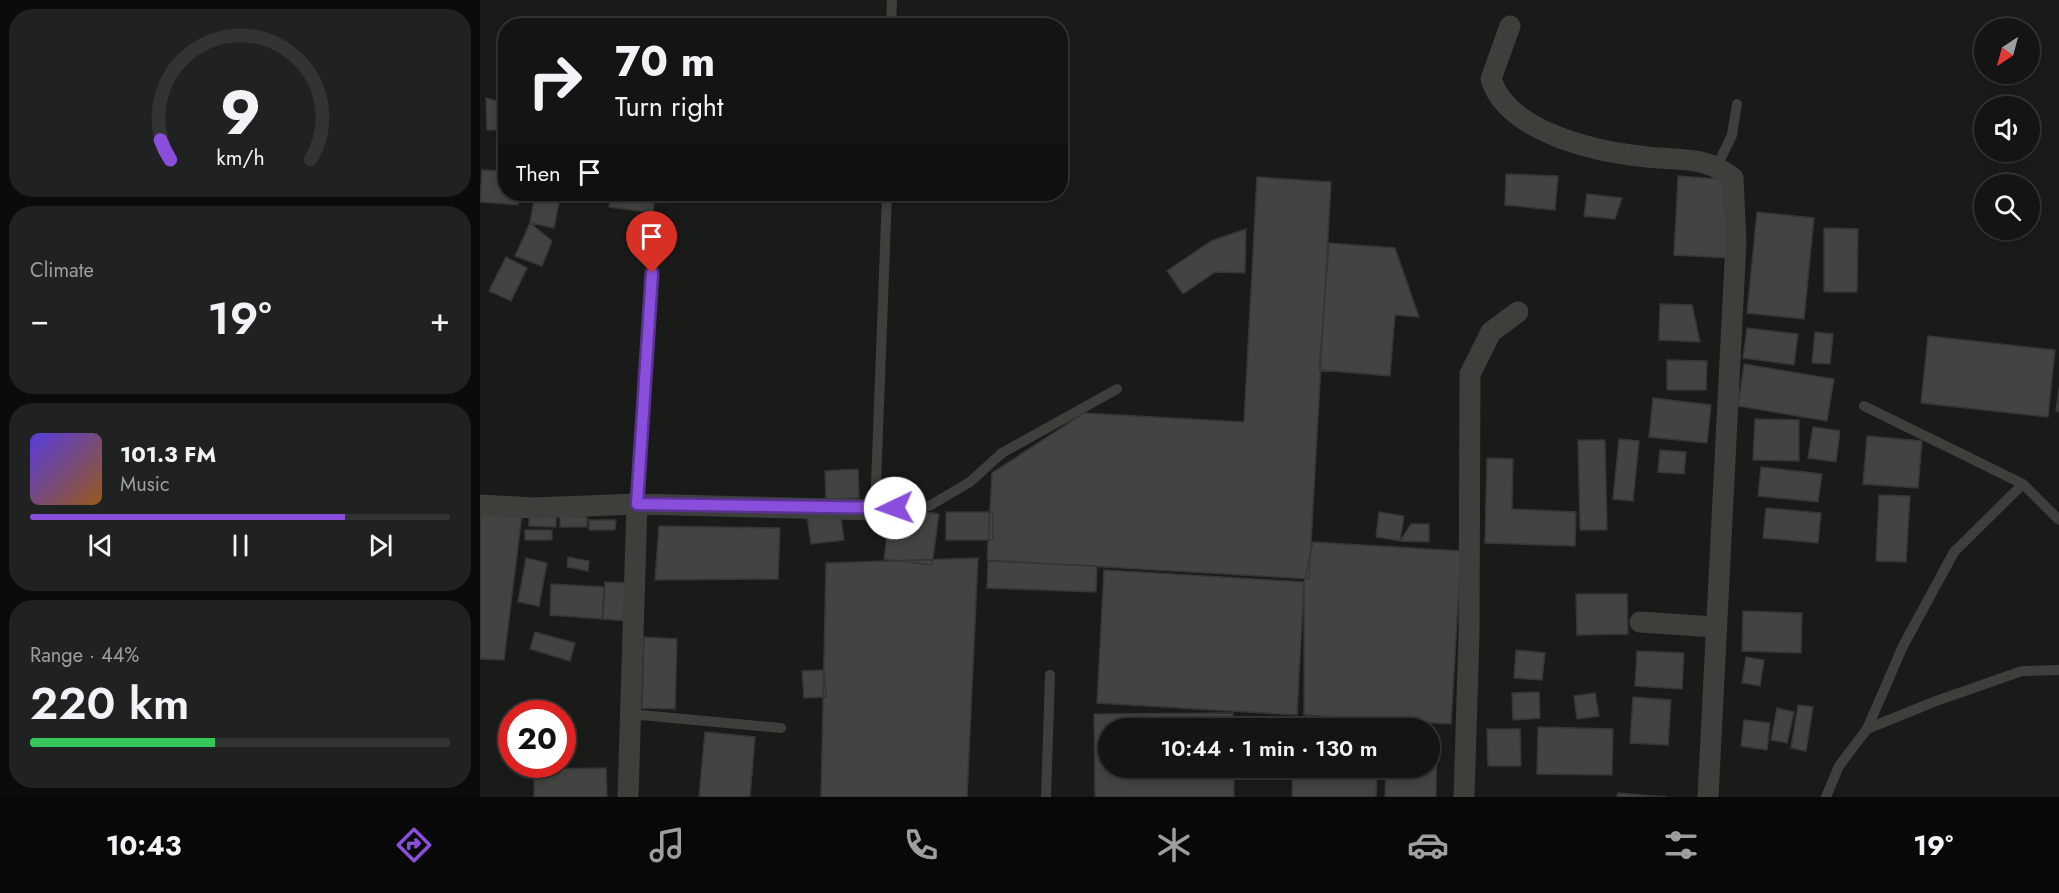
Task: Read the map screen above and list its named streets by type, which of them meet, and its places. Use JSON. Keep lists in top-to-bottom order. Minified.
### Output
{"north":"bottom left","page":{"turn":["70 m","Turn right"],"then":"Then","tile":["Climate",["Range · 44%","220 km"]],"heat":["−","19°","+"],"song":["101.3 FM","Music"],"limit":"20","trip":"10:44 · 1 min · 130 m","tabs":["10:43","19°"],"gauge":["9","km/h"]}}
